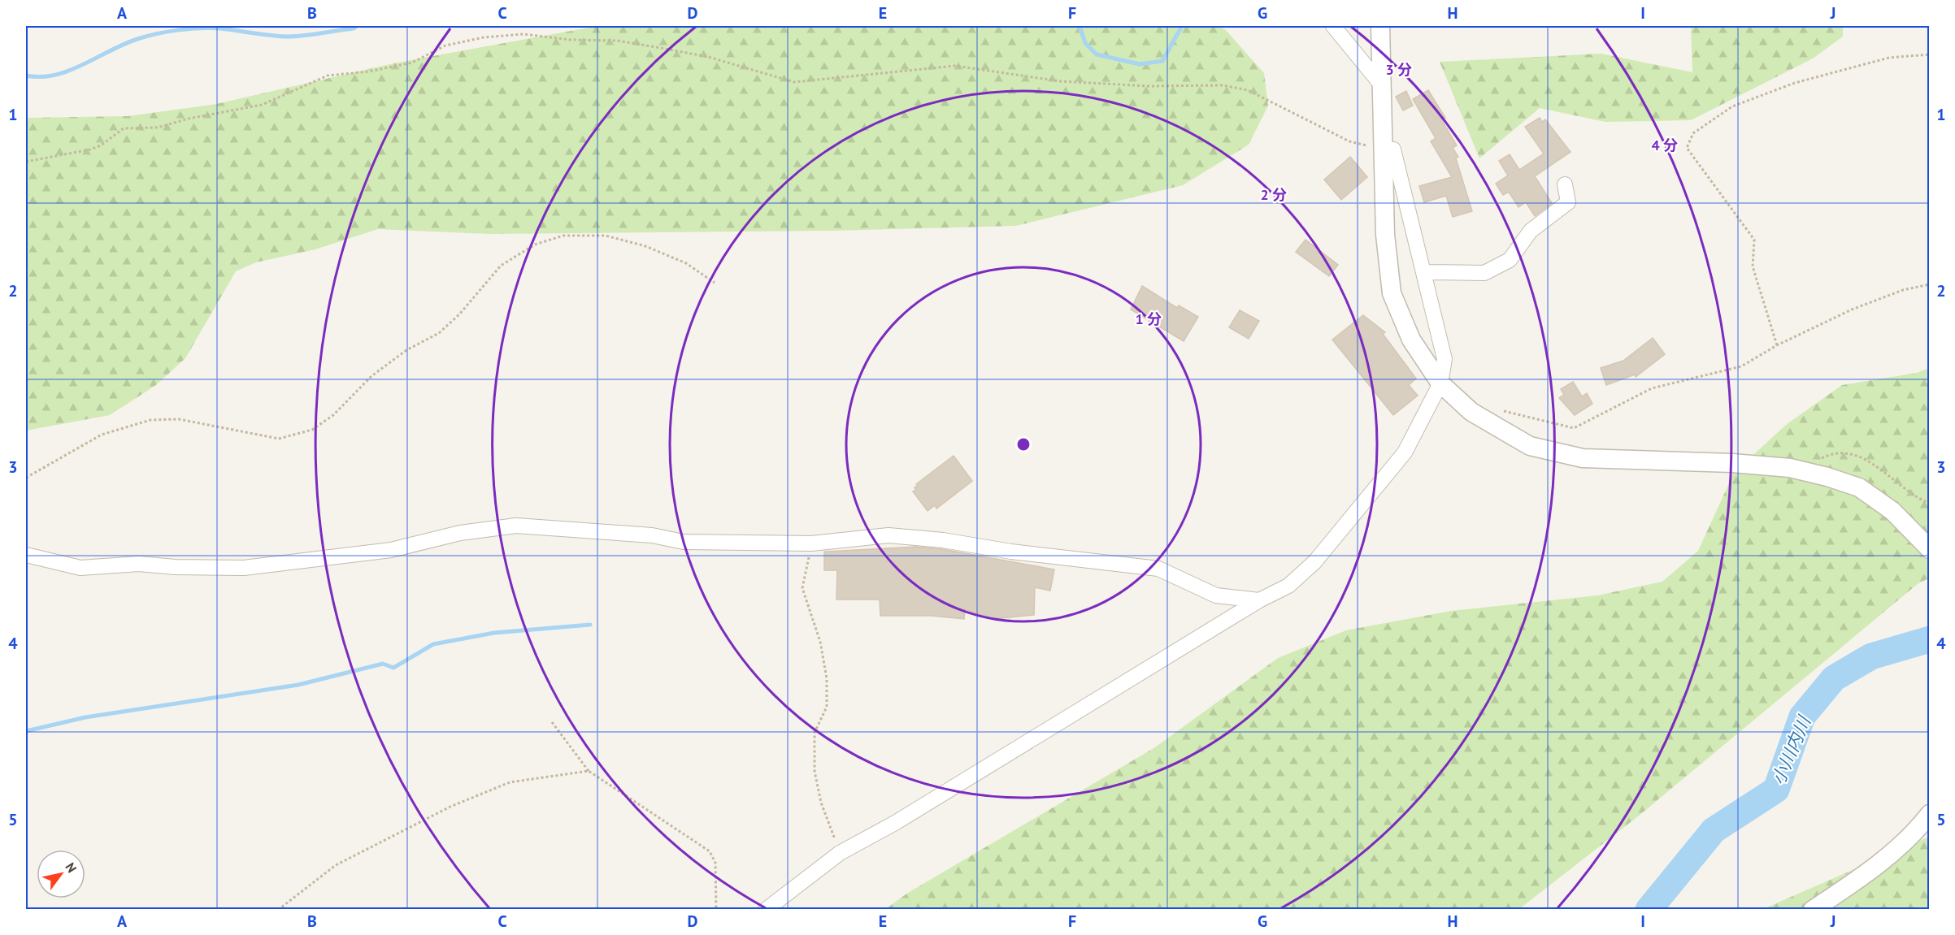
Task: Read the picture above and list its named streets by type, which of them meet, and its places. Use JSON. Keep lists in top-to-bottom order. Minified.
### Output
{"water":["小川内川"],"north":"top right","grid":{"columns":["A","B","C","D","E","F","G","H","I","J"],"rows":["1","2","3","4","5"]},"rings":["3 分","4 分","2 分","1 分"]}
